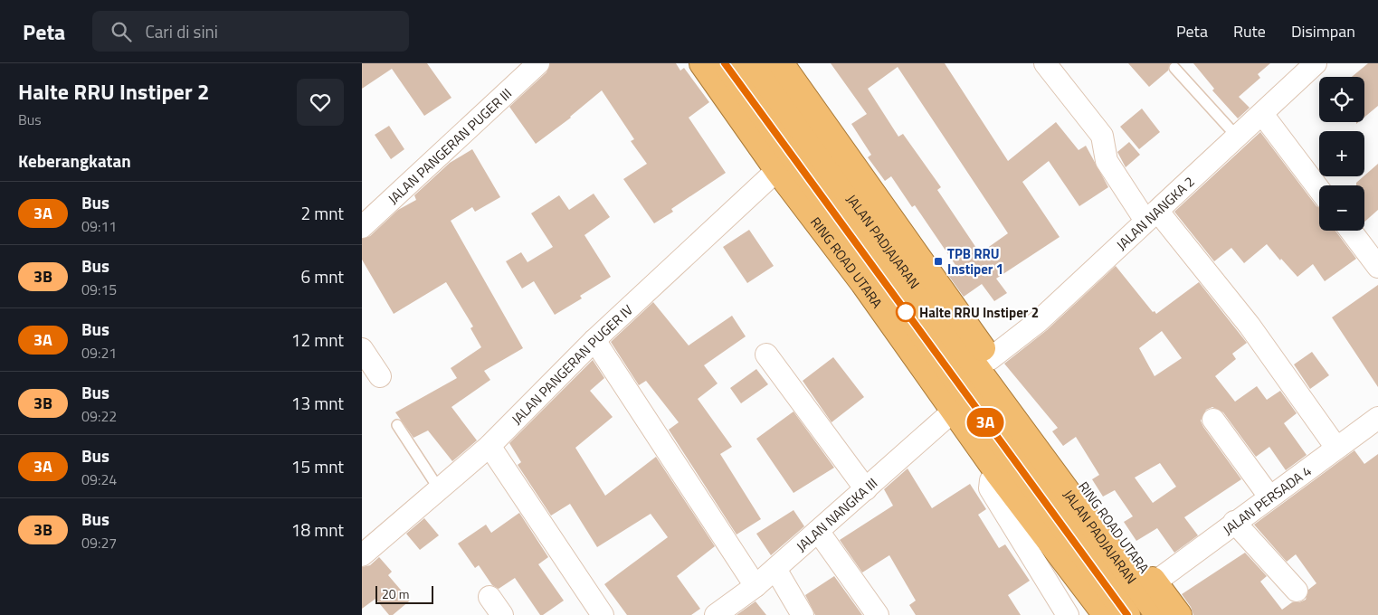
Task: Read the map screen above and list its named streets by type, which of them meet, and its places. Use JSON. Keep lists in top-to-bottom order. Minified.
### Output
{"streets":{"highway":["JALAN PADJAJARAN","RING ROAD UTARA"],"street":["JALAN PANGERAN PUGER III","JALAN NANGKA 2","JALAN PANGERAN PUGER IV","JALAN PERSADA 4","JALAN NANGKA III"]},"crossings":[["JALAN NANGKA 2","RING ROAD UTARA"],["JALAN PADJAJARAN","RING ROAD UTARA"],["JALAN PADJAJARAN","JALAN PERSADA 4"],["RING ROAD UTARA","JALAN PANGERAN PUGER IV"],["RING ROAD UTARA","JALAN PERSADA 4"],["RING ROAD UTARA","JALAN NANGKA III"]],"places":{"transit":["TPB RRU Instiper 1"],"other":["Halte RRU Instiper 2"]},"lines":["bus line 3A"],"scale_bar":"20 m","page":{"header":"Peta","search":"Cari di sini","nav":["Peta","Rute","Disimpan"],"heading":[["Halte RRU Instiper 2","Bus"],"Keberangkatan"],"on_map":"3A","map_buttons":["+","−"],"list":[{"mark":"3A","name":"Bus","note":"09:11","value":"2 mnt"},{"mark":"3B","name":"Bus","note":"09:15","value":"6 mnt"},{"mark":"3A","name":"Bus","note":"09:21","value":"12 mnt"},{"mark":"3B","name":"Bus","note":"09:22","value":"13 mnt"},{"mark":"3A","name":"Bus","note":"09:24","value":"15 mnt"},{"mark":"3B","name":"Bus","note":"09:27","value":"18 mnt"}],"scale":"20 m"}}
